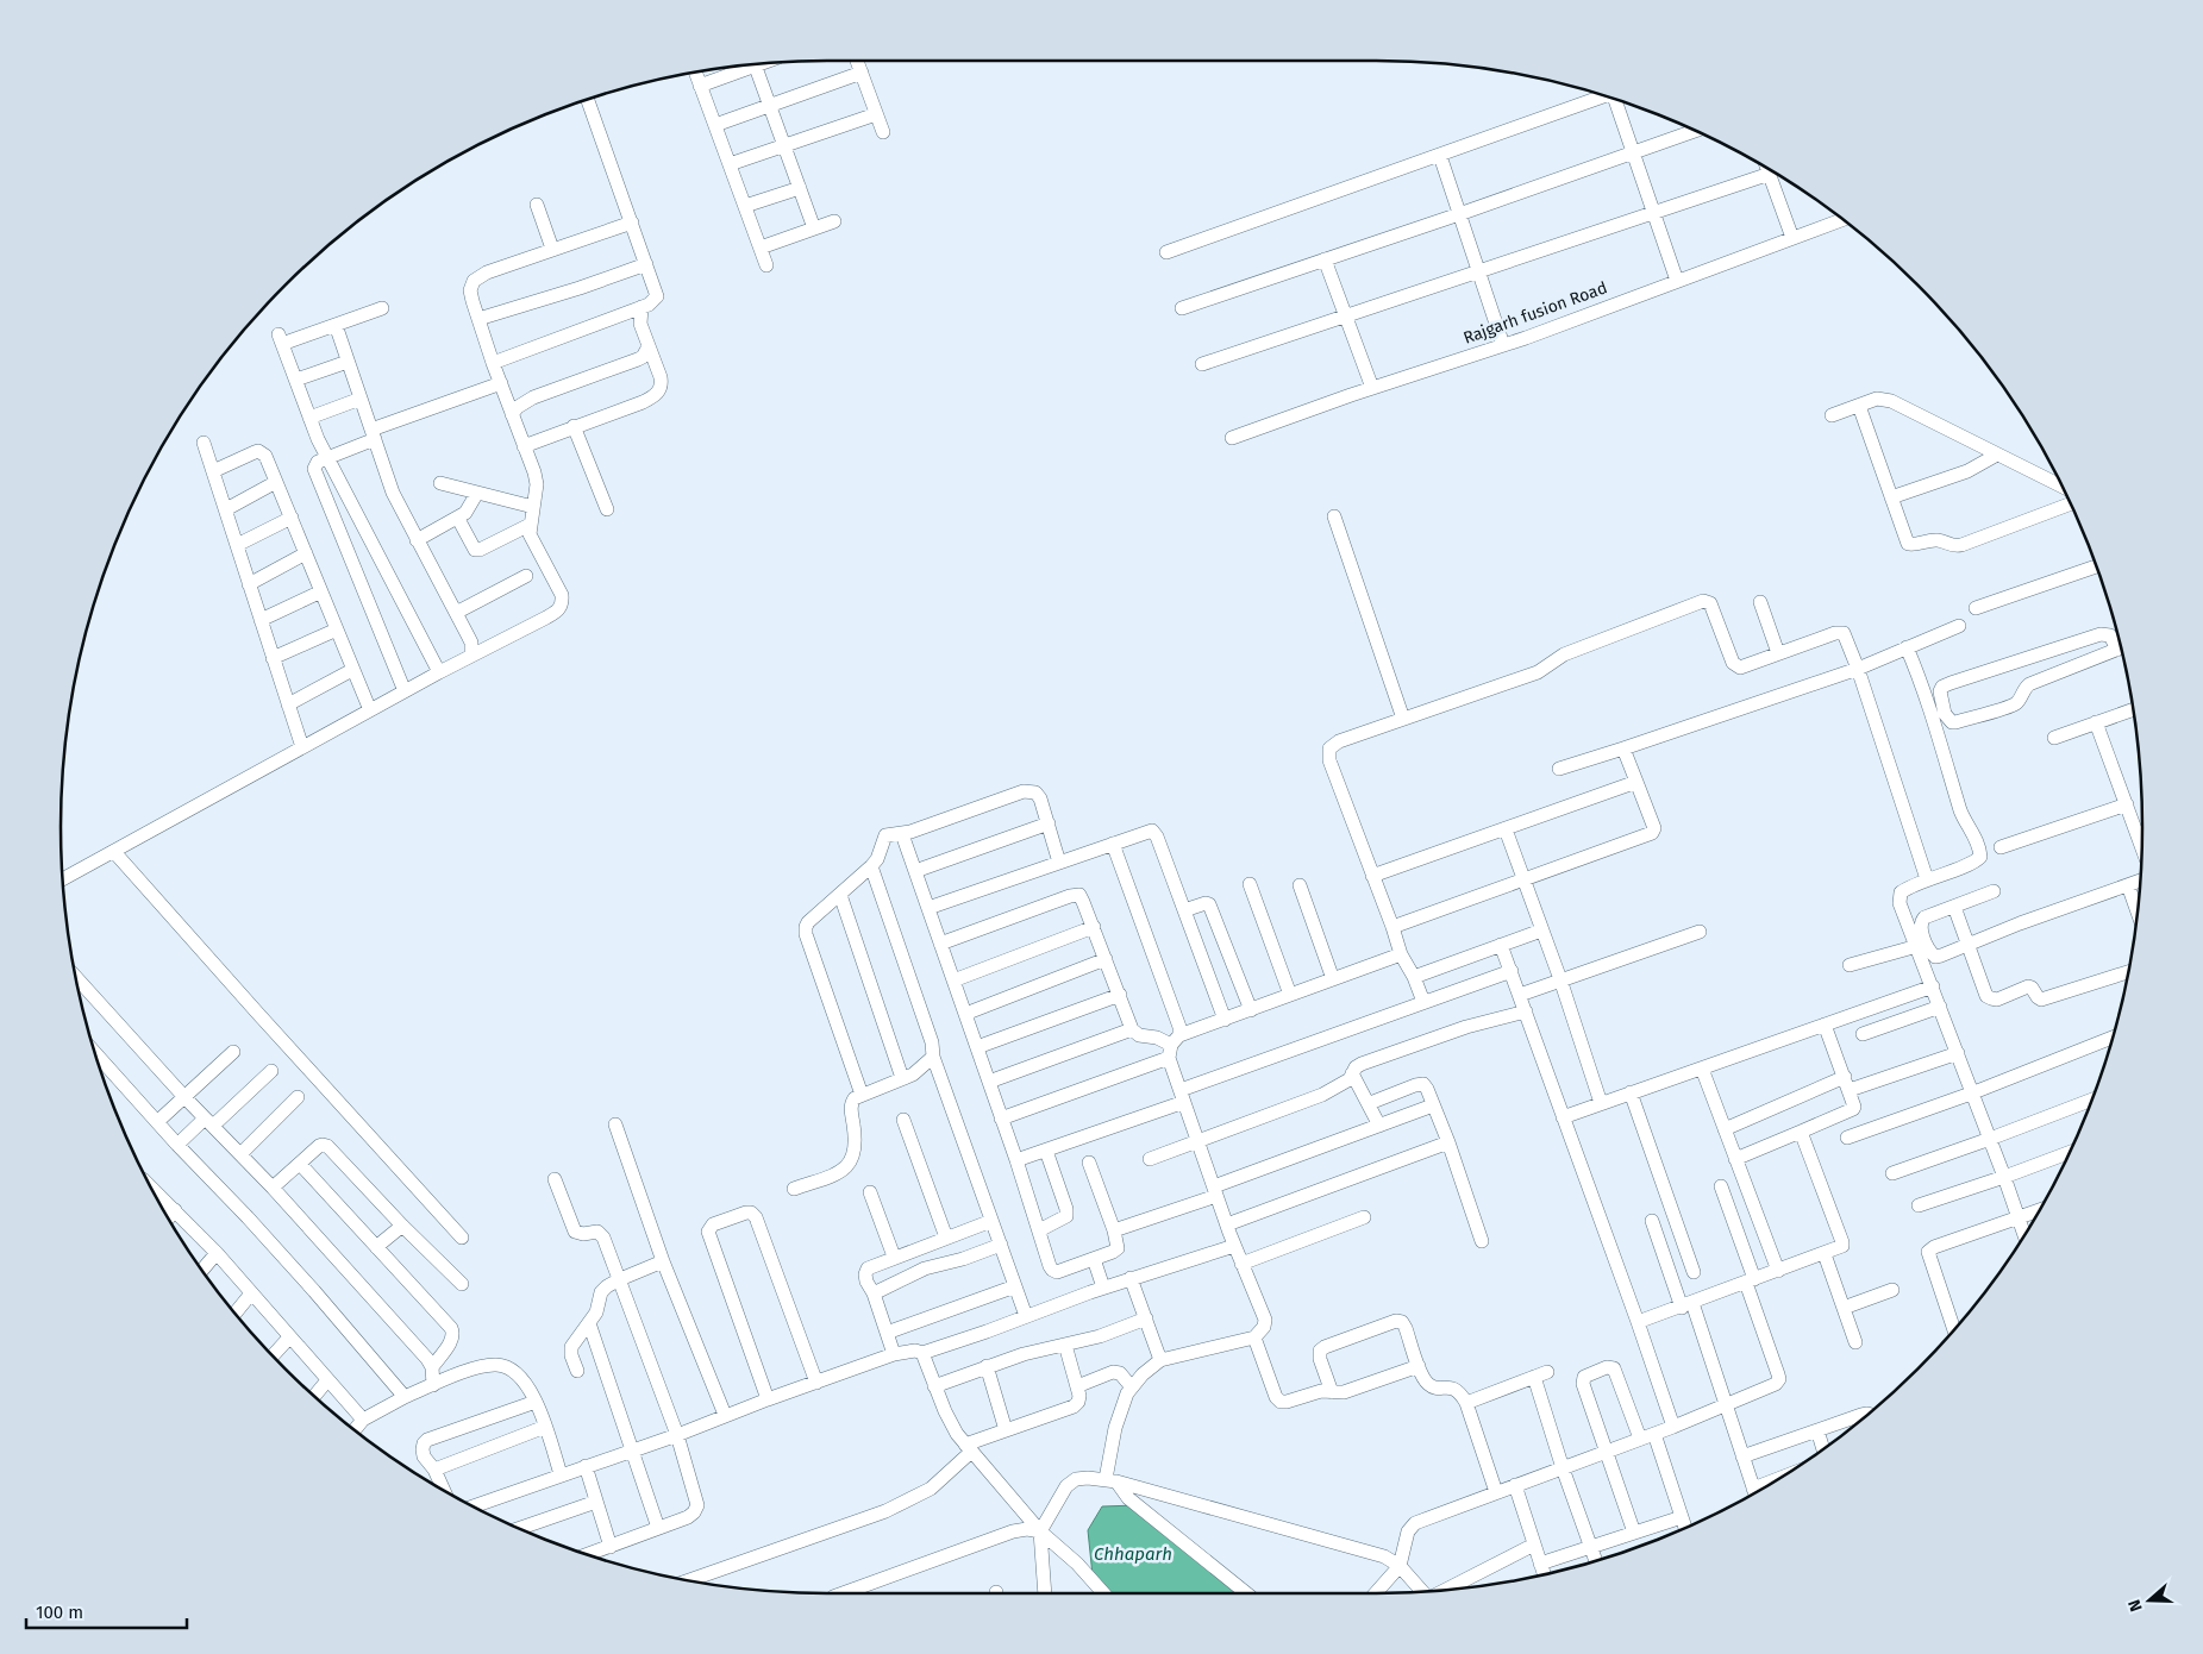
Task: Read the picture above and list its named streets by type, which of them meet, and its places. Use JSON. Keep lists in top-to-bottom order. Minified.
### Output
{"streets":{"street":["Rajgarh fusion Road"]},"water":["Chhaparh"],"scale_bar":"100 m","north":"left"}
